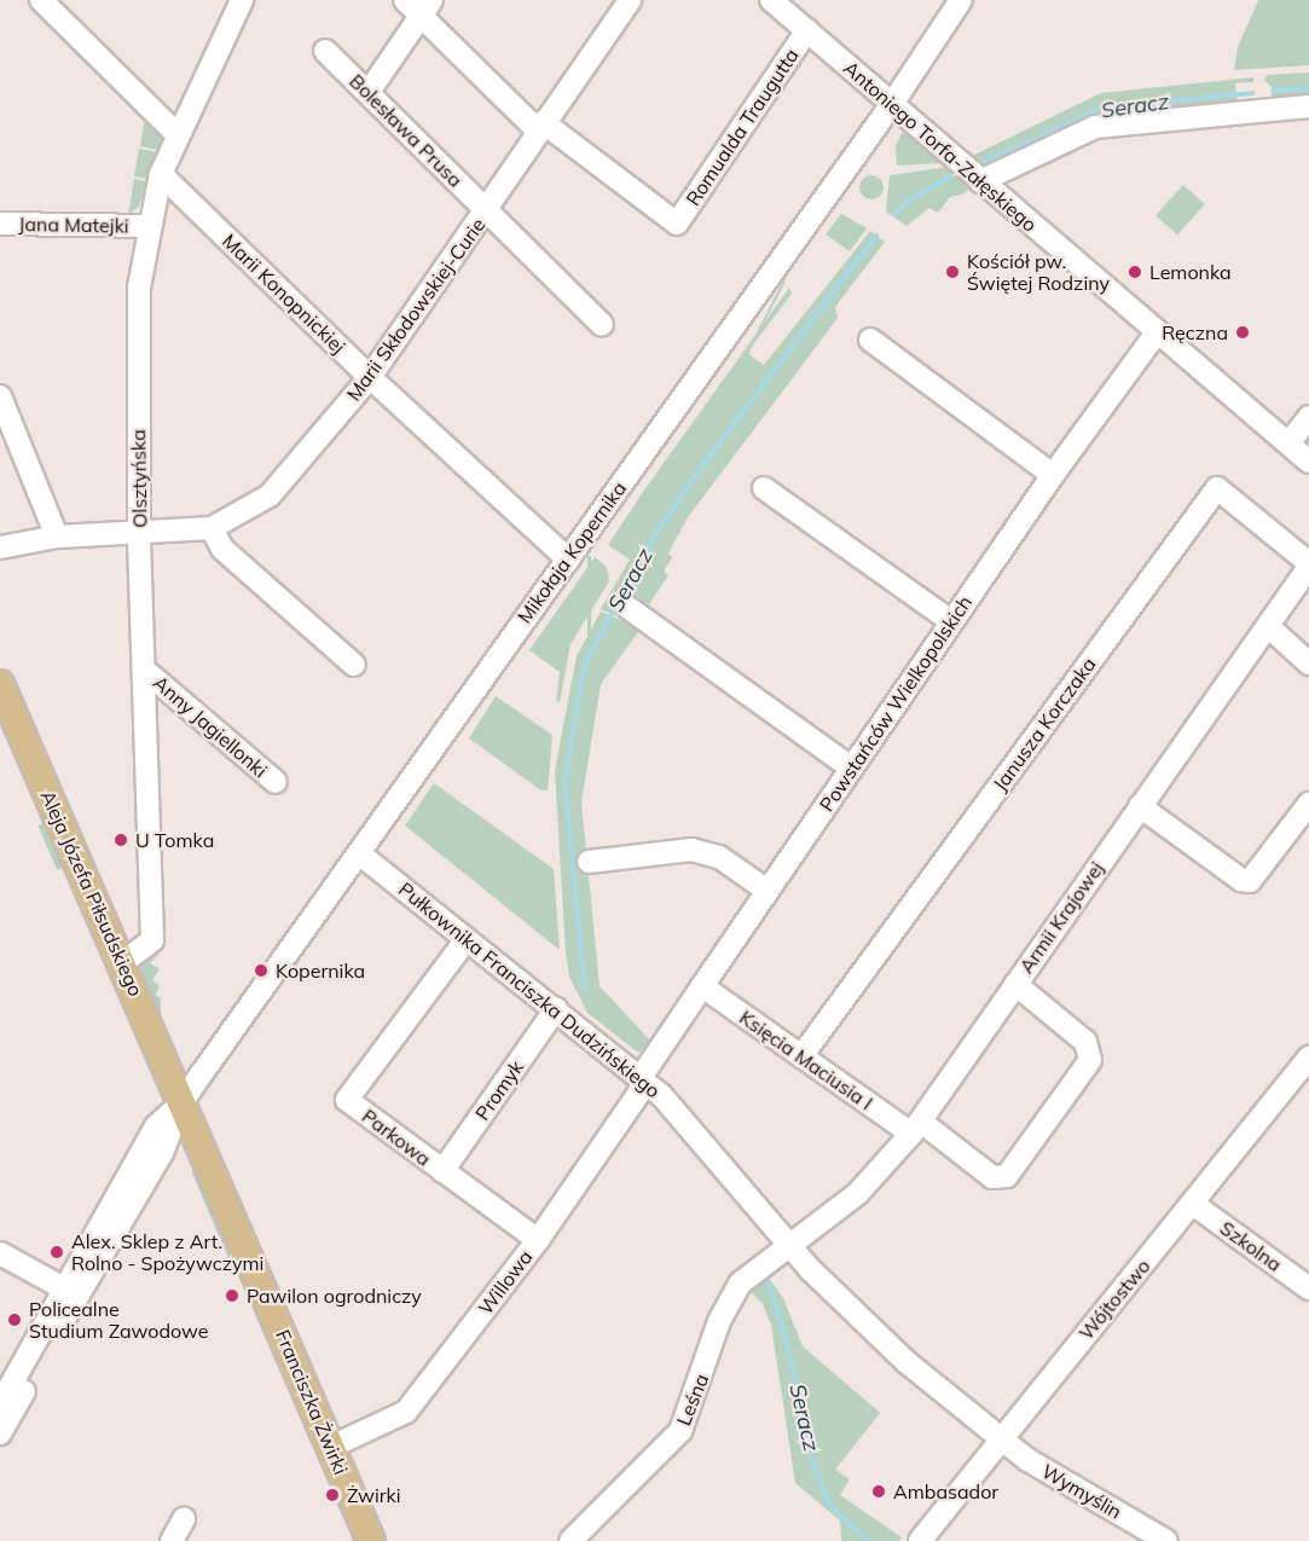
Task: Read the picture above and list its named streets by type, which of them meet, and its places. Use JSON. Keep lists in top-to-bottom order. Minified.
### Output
{"streets":{"main road":["Aleja Józefa Piłsudskiego","Franciszka Żwirki"],"street":["Romualda Traugutta","Bolesława Prusa","Antoniego Torfa-Załęskiego","Jana Matejki","Marii Konopnickiej","Marii Skłodowskiej-Curie","Olsztyńska","Mikołaja Kopernika","Powstańców Wielkopolskich","Janusza Korczaka","Anny Jagiellonki","Armii Krajowej","Pułkownika Franciszka Dudzińskiego","Księcia Maciusia I","Promyk","Parkowa","Szkolna","Willowa","Wójtostwo","Leśna","Wymyślin"]},"crossings":[["Romualda Traugutta","Antoniego Torfa-Załęskiego"],["Romualda Traugutta","Marii Skłodowskiej-Curie"],["Bolesława Prusa","Marii Skłodowskiej-Curie"],["Antoniego Torfa-Załęskiego","Mikołaja Kopernika"],["Antoniego Torfa-Załęskiego","Powstańców Wielkopolskich"],["Jana Matejki","Olsztyńska"],["Marii Konopnickiej","Marii Skłodowskiej-Curie"],["Marii Konopnickiej","Olsztyńska"],["Marii Konopnickiej","Mikołaja Kopernika"],["Marii Skłodowskiej-Curie","Olsztyńska"],["Olsztyńska","Anny Jagiellonki"],["Olsztyńska","Aleja Józefa Piłsudskiego"],["Mikołaja Kopernika","Aleja Józefa Piłsudskiego"],["Mikołaja Kopernika","Pułkownika Franciszka Dudzińskiego"],["Mikołaja Kopernika","Franciszka Żwirki"],["Powstańców Wielkopolskich","Pułkownika Franciszka Dudzińskiego"],["Powstańców Wielkopolskich","Księcia Maciusia I"],["Powstańców Wielkopolskich","Willowa"],["Janusza Korczaka","Armii Krajowej"],["Janusza Korczaka","Księcia Maciusia I"],["Aleja Józefa Piłsudskiego","Franciszka Żwirki"],["Armii Krajowej","Pułkownika Franciszka Dudzińskiego"],["Armii Krajowej","Księcia Maciusia I"],["Armii Krajowej","Leśna"],["Pułkownika Franciszka Dudzińskiego","Promyk"],["Pułkownika Franciszka Dudzińskiego","Parkowa"],["Pułkownika Franciszka Dudzińskiego","Willowa"],["Pułkownika Franciszka Dudzińskiego","Wójtostwo"],["Pułkownika Franciszka Dudzińskiego","Leśna"],["Pułkownika Franciszka Dudzińskiego","Wymyślin"],["Promyk","Parkowa"],["Parkowa","Willowa"],["Szkolna","Wójtostwo"],["Willowa","Franciszka Żwirki"],["Wójtostwo","Wymyślin"]],"water":["Seracz"],"places":["Kościół pw. Świętej Rodziny","Lemonka","Ręczna","U Tomka","Kopernika","Alex. Sklep z Art. Rolno - Spożywczymi","Pawilon ogrodniczy","Policealne Studium Zawodowe","Ambasador","Żwirki"]}
